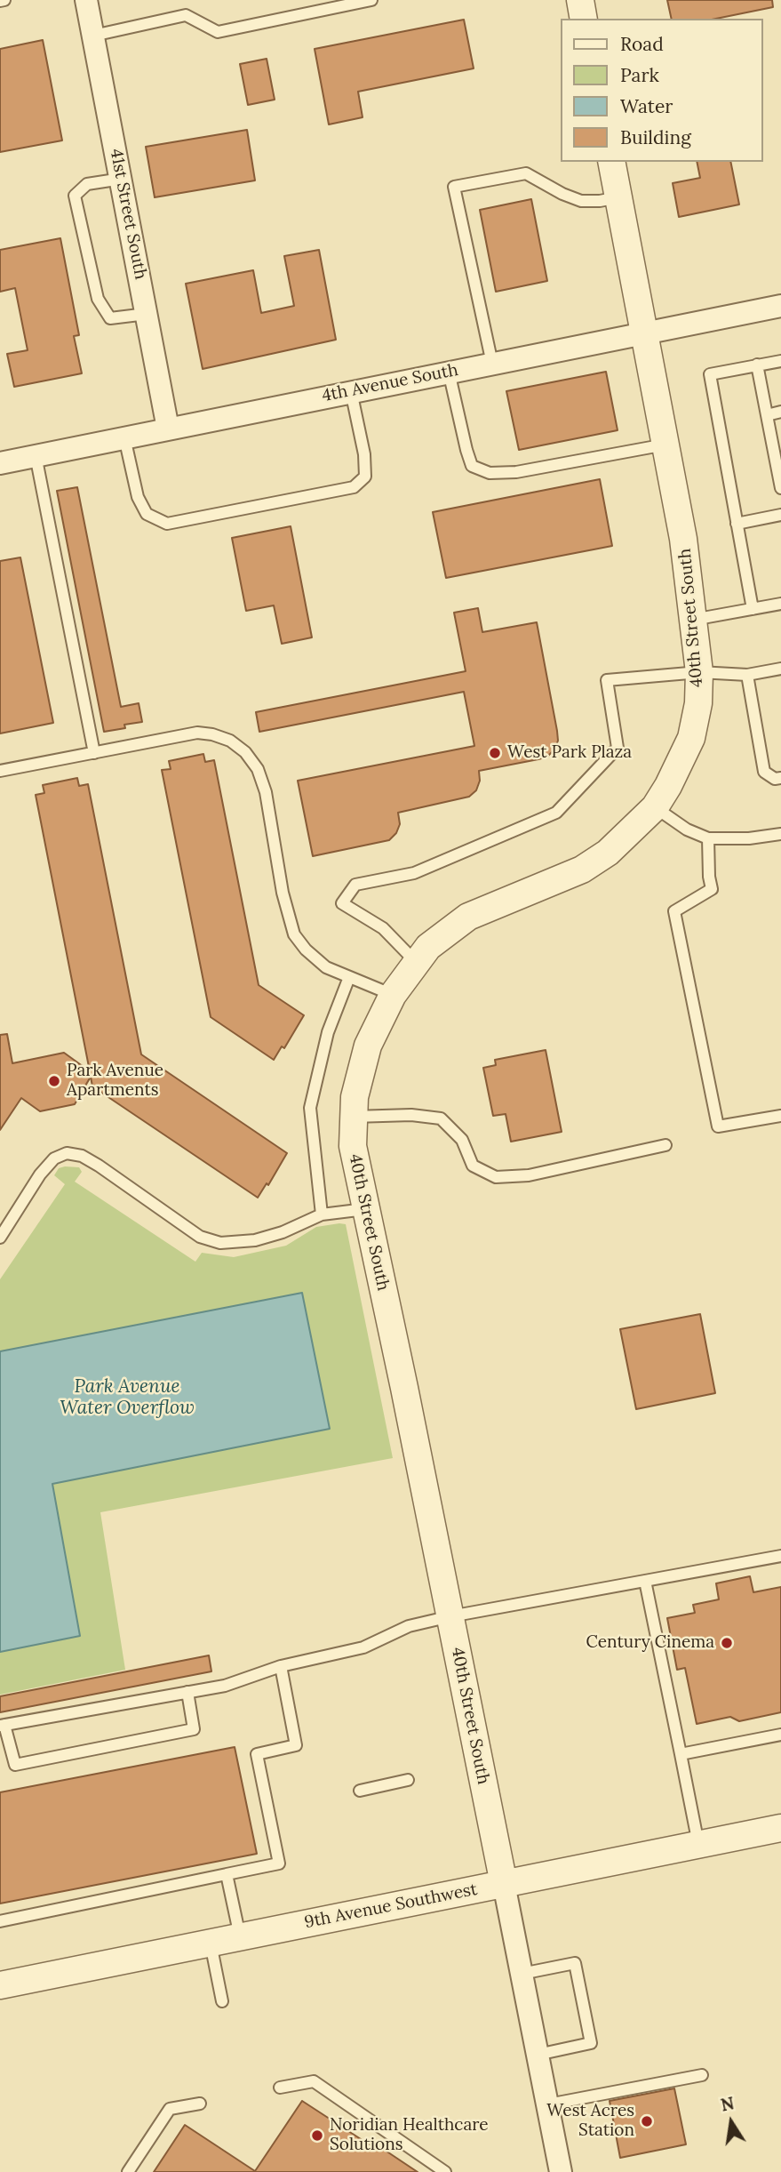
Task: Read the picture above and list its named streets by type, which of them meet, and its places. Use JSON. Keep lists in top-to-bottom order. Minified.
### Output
{"streets":{"street":["41st Street South","4th Avenue South","40th Street South","9th Avenue Southwest"]},"crossings":[["41st Street South","4th Avenue South"],["4th Avenue South","40th Street South"],["40th Street South","9th Avenue Southwest"]],"water":["Park Avenue Water Overflow"],"places":["West Park Plaza","Park Avenue Apartments","Century Cinema","West Acres Station","Noridian Healthcare Solutions"],"legend":["Road","Park","Water","Building"],"north":"top"}
